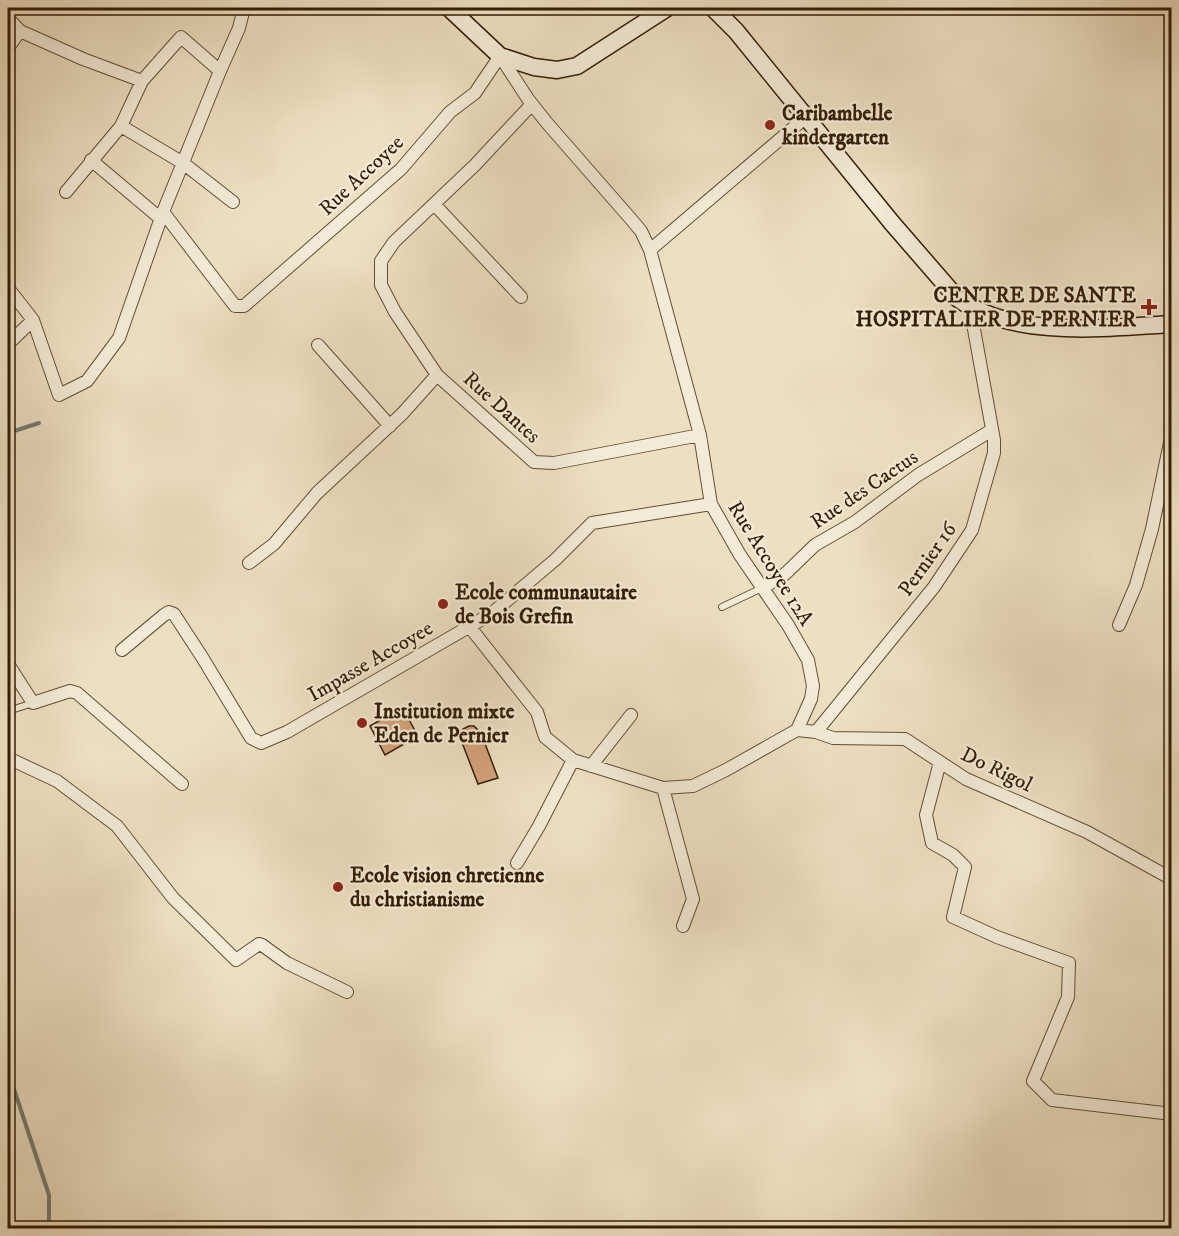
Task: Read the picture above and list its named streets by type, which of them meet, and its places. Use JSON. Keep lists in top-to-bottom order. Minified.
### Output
{"streets":{"street":["Rue Accoyee","Rue Dantes","Rue des Cactus","Pernier 16","Rue Accoyee 12A","Impasse Accoyee","Do Rigol"]},"crossings":[["Rue Accoyee","Rue Accoyee 12A"],["Rue Dantes","Rue Accoyee 12A"],["Rue des Cactus","Pernier 16"],["Rue des Cactus","Rue Accoyee 12A"],["Pernier 16","Do Rigol"],["Rue Accoyee 12A","Impasse Accoyee"],["Rue Accoyee 12A","Do Rigol"]],"places":{"other":["Caribambelle kindergarten","Ecole communautaire de Bois Grefin","Institution mixte Eden de Pernier","Ecole vision chretienne du christianisme"],"health":["CENTRE DE SANTE HOSPITALIER DE PERNIER"]}}
